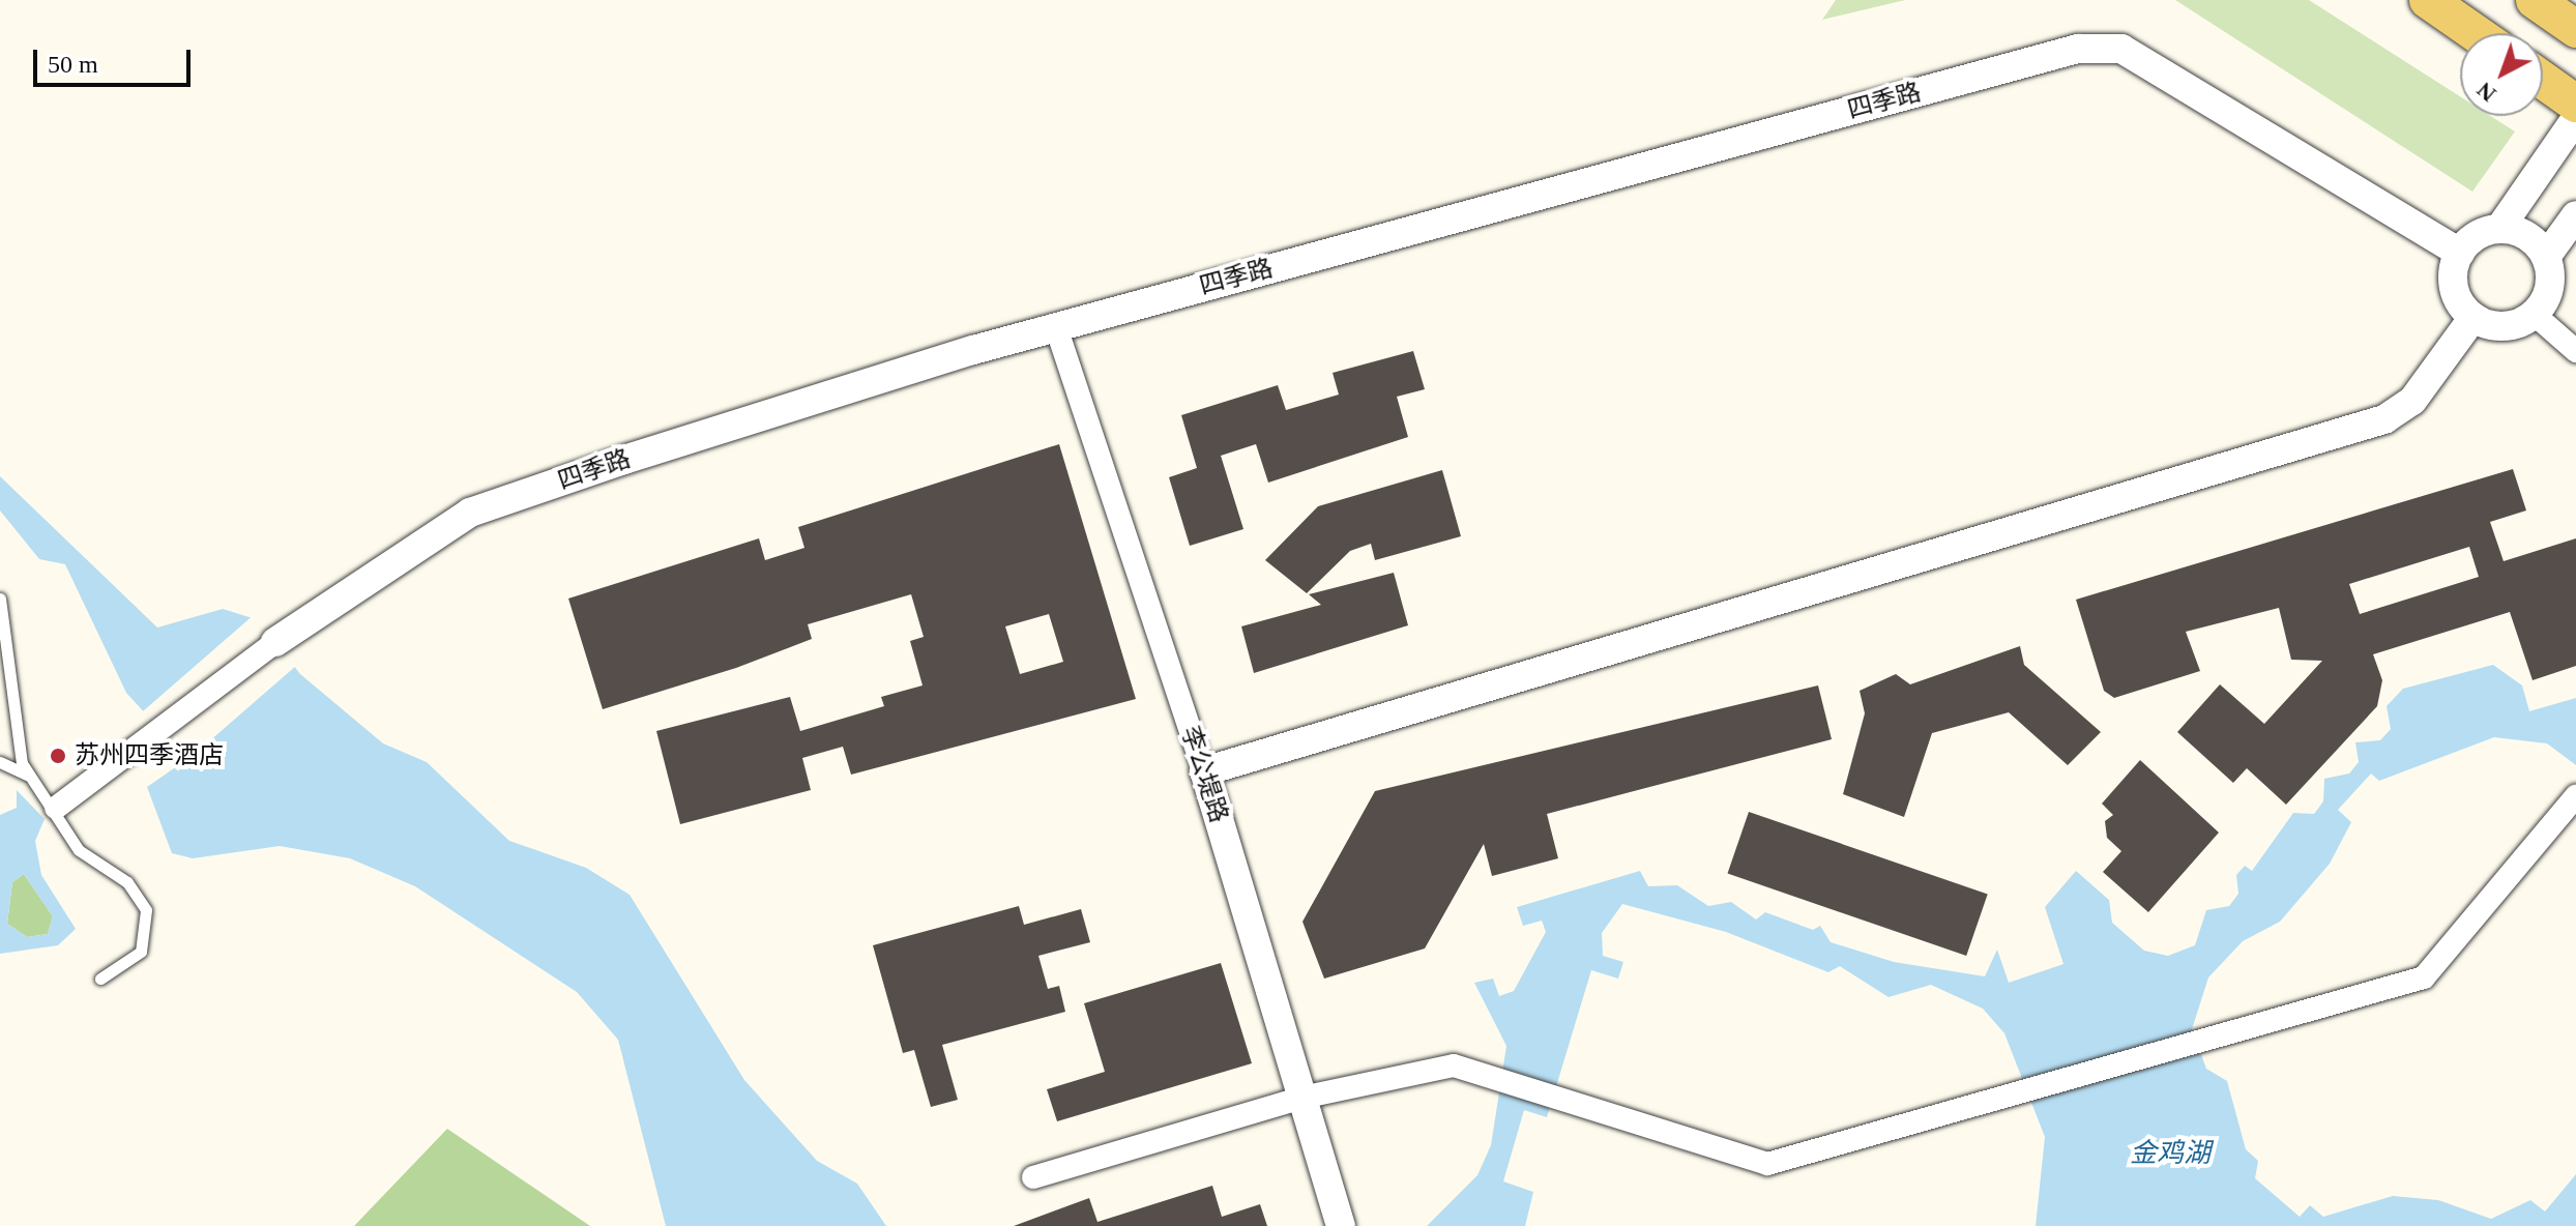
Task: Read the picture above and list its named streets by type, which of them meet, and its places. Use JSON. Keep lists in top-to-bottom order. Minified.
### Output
{"streets":{"street":["四季路","李公堤路"]},"crossings":[["四季路","李公堤路"]],"water":["金鸡湖"],"places":["苏州四季酒店"],"scale_bar":"50 m","north":"bottom left"}
